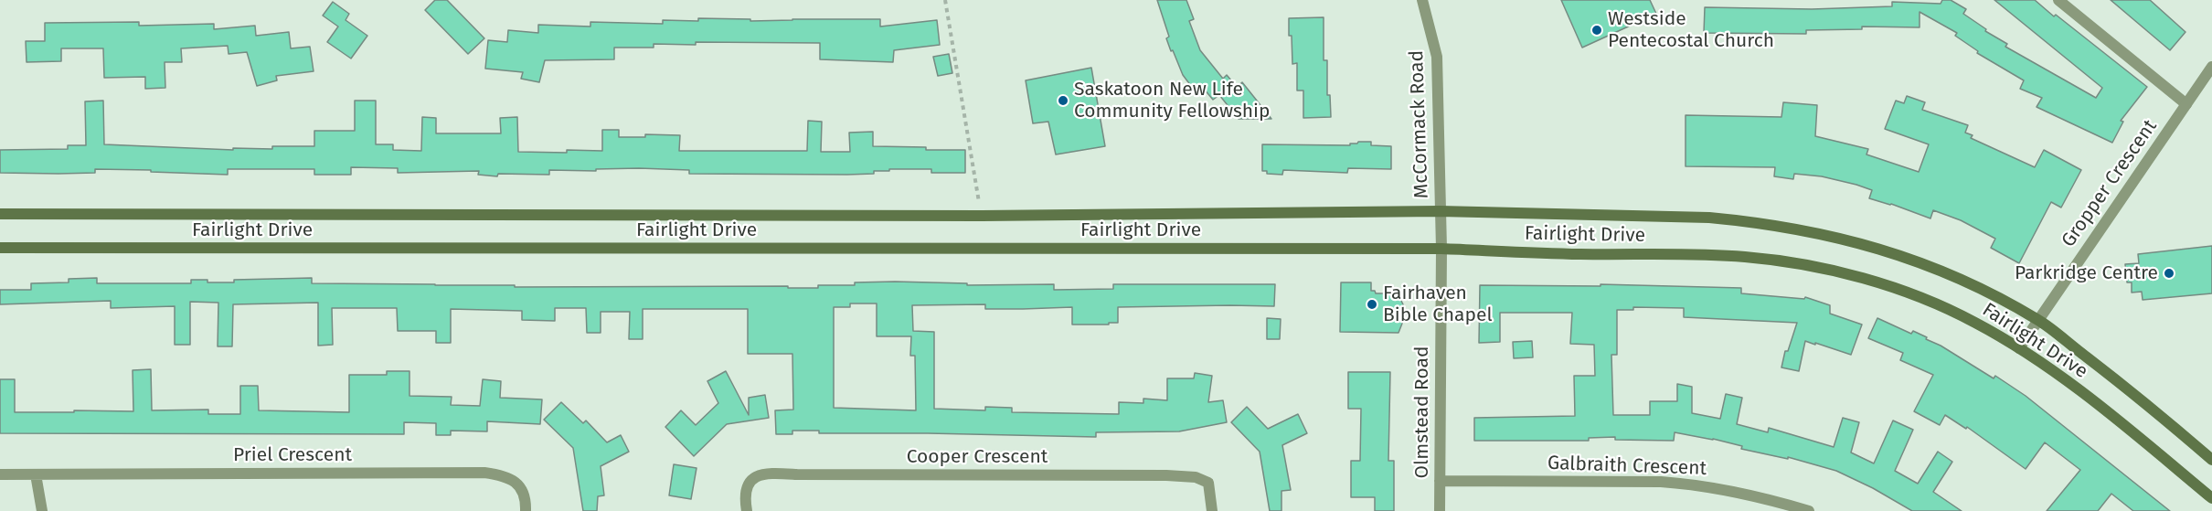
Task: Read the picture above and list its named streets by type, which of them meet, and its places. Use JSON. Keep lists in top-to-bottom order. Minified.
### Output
{"streets":{"main road":["Fairlight Drive"],"street":["McCormack Road","Gropper Crescent","Olmstead Road","Priel Crescent","Cooper Crescent","Galbraith Crescent"]},"crossings":[["McCormack Road","Fairlight Drive"],["McCormack Road","Olmstead Road"],["Gropper Crescent","Fairlight Drive"],["Fairlight Drive","Olmstead Road"],["Olmstead Road","Galbraith Crescent"]],"places":["Westside Pentecostal Church","Saskatoon New Life Community Fellowship","Parkridge Centre","Fairhaven Bible Chapel"]}
